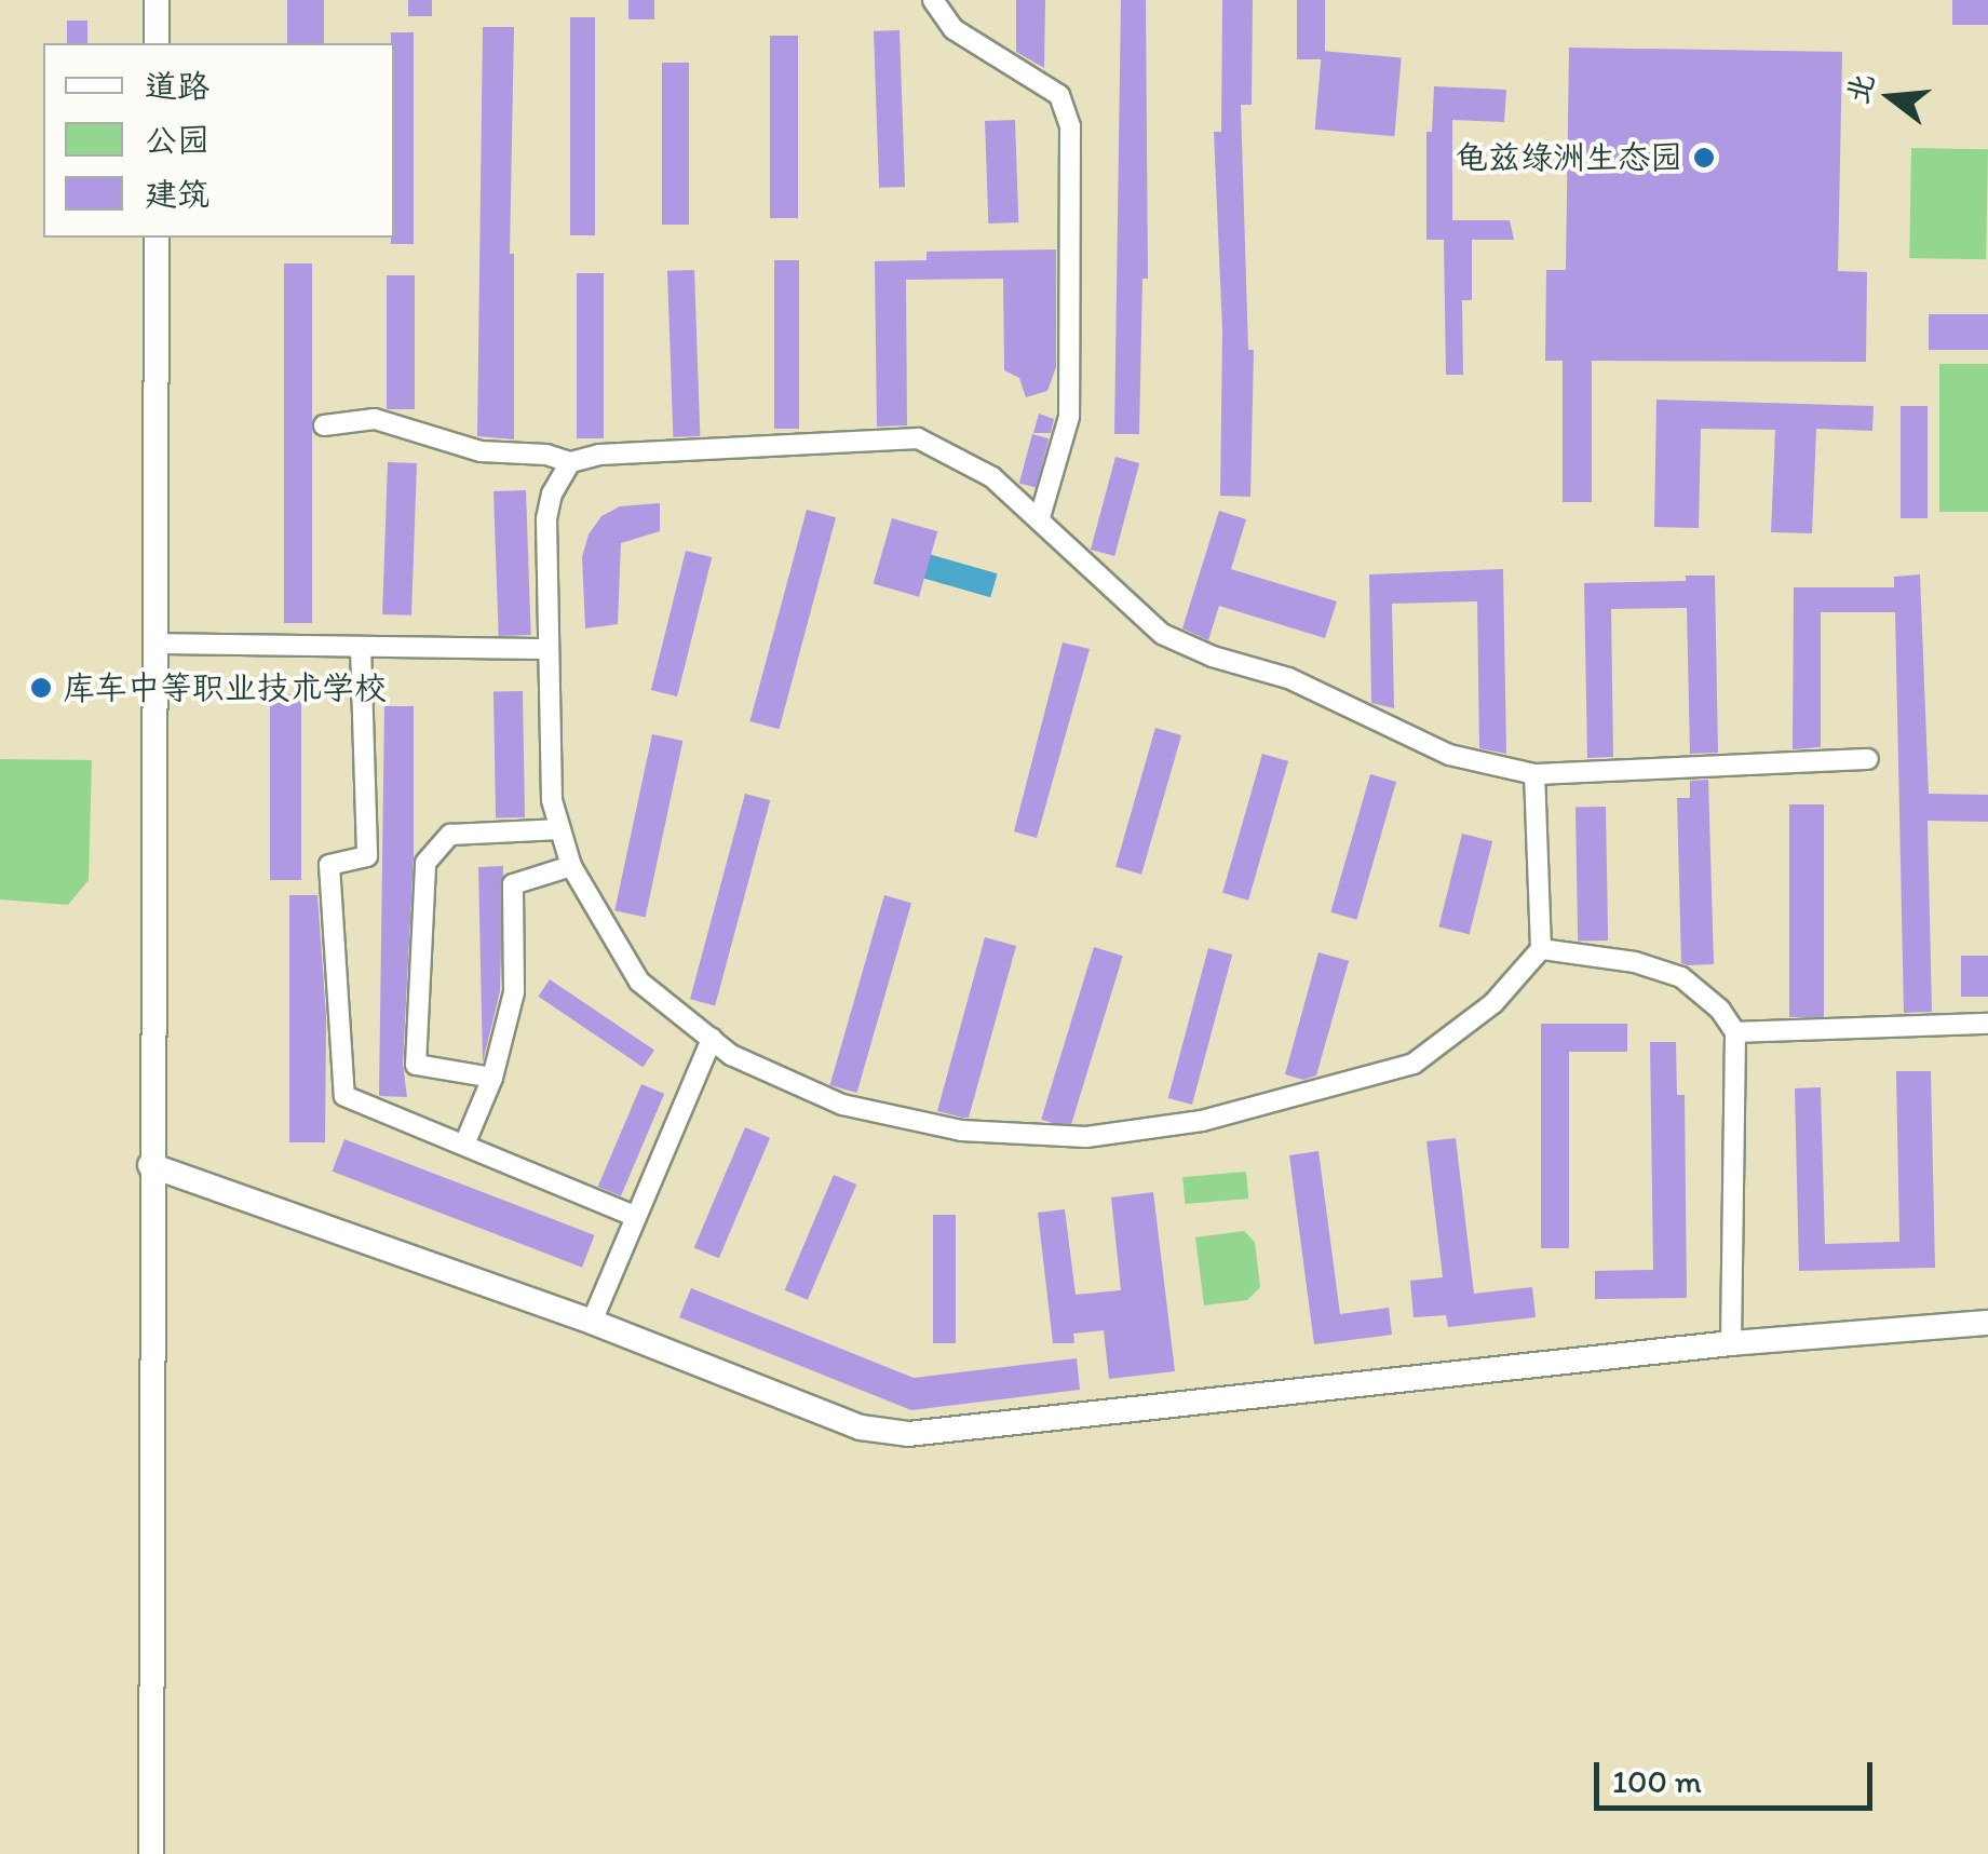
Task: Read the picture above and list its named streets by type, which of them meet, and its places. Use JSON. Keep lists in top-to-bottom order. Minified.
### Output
{"places":["龟兹绿洲生态园","库车中等职业技术学校"],"legend":["道路","公园","建筑"],"scale_bar":"100 m","north":"left"}
